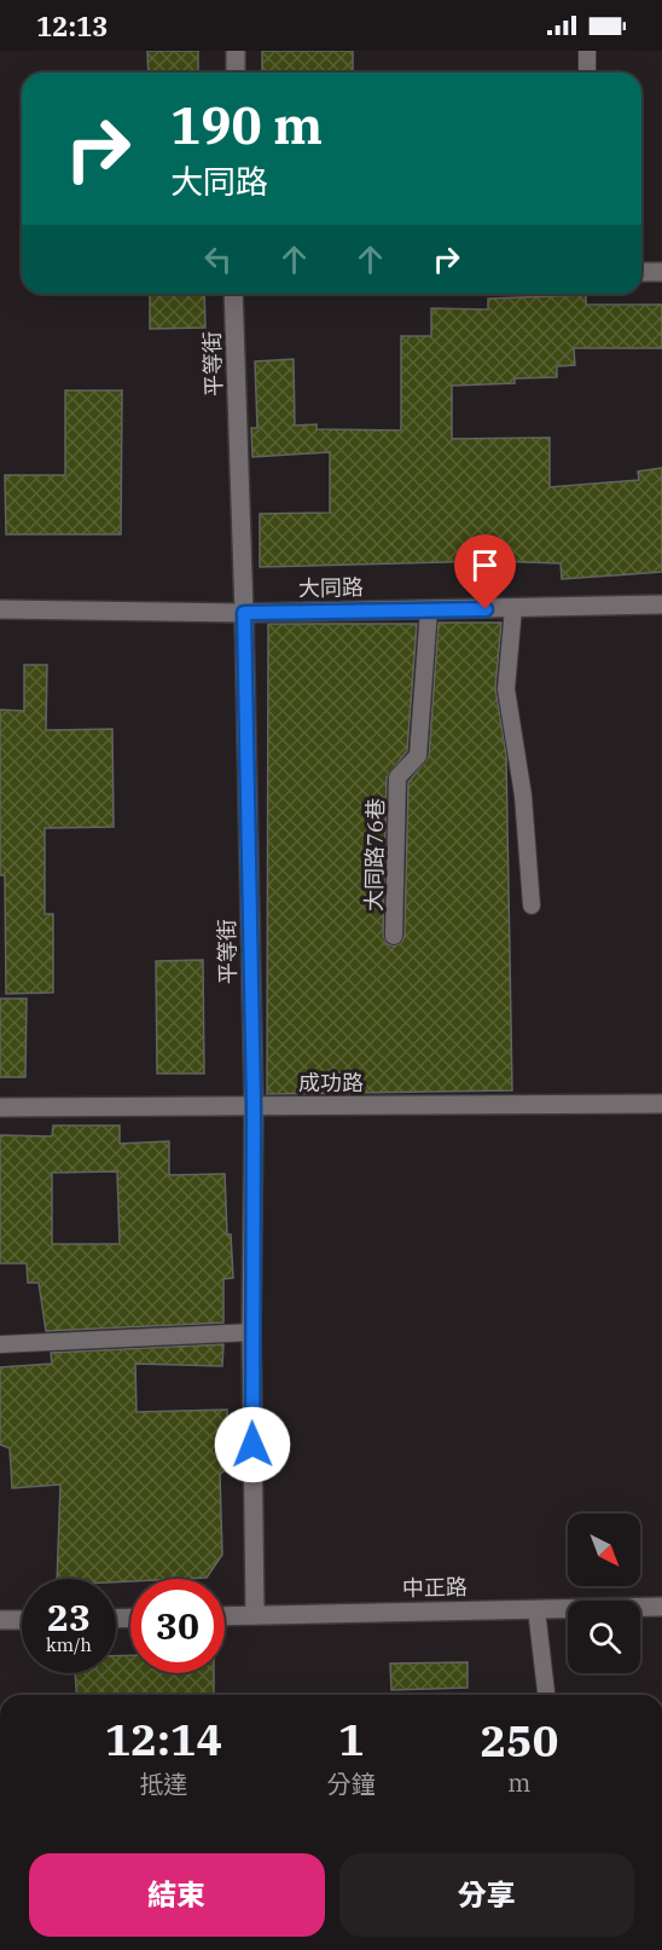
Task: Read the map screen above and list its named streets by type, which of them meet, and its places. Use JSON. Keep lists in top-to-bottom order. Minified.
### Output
{"streets":{"street":["平等街","大同路","成功路","中正路"],"lane":["大同路76巷"]},"crossings":[["平等街","大同路"],["平等街","成功路"],["平等街","中正路"],["大同路","大同路76巷"]],"north":"bottom right","page":{"status":"12:13","turn":["190 m","大同路"],"speed":"23 km/h","limit":"30","eta":["12:14","抵達","1","分鐘","250","m"],"buttons":["結束","分享"]}}
